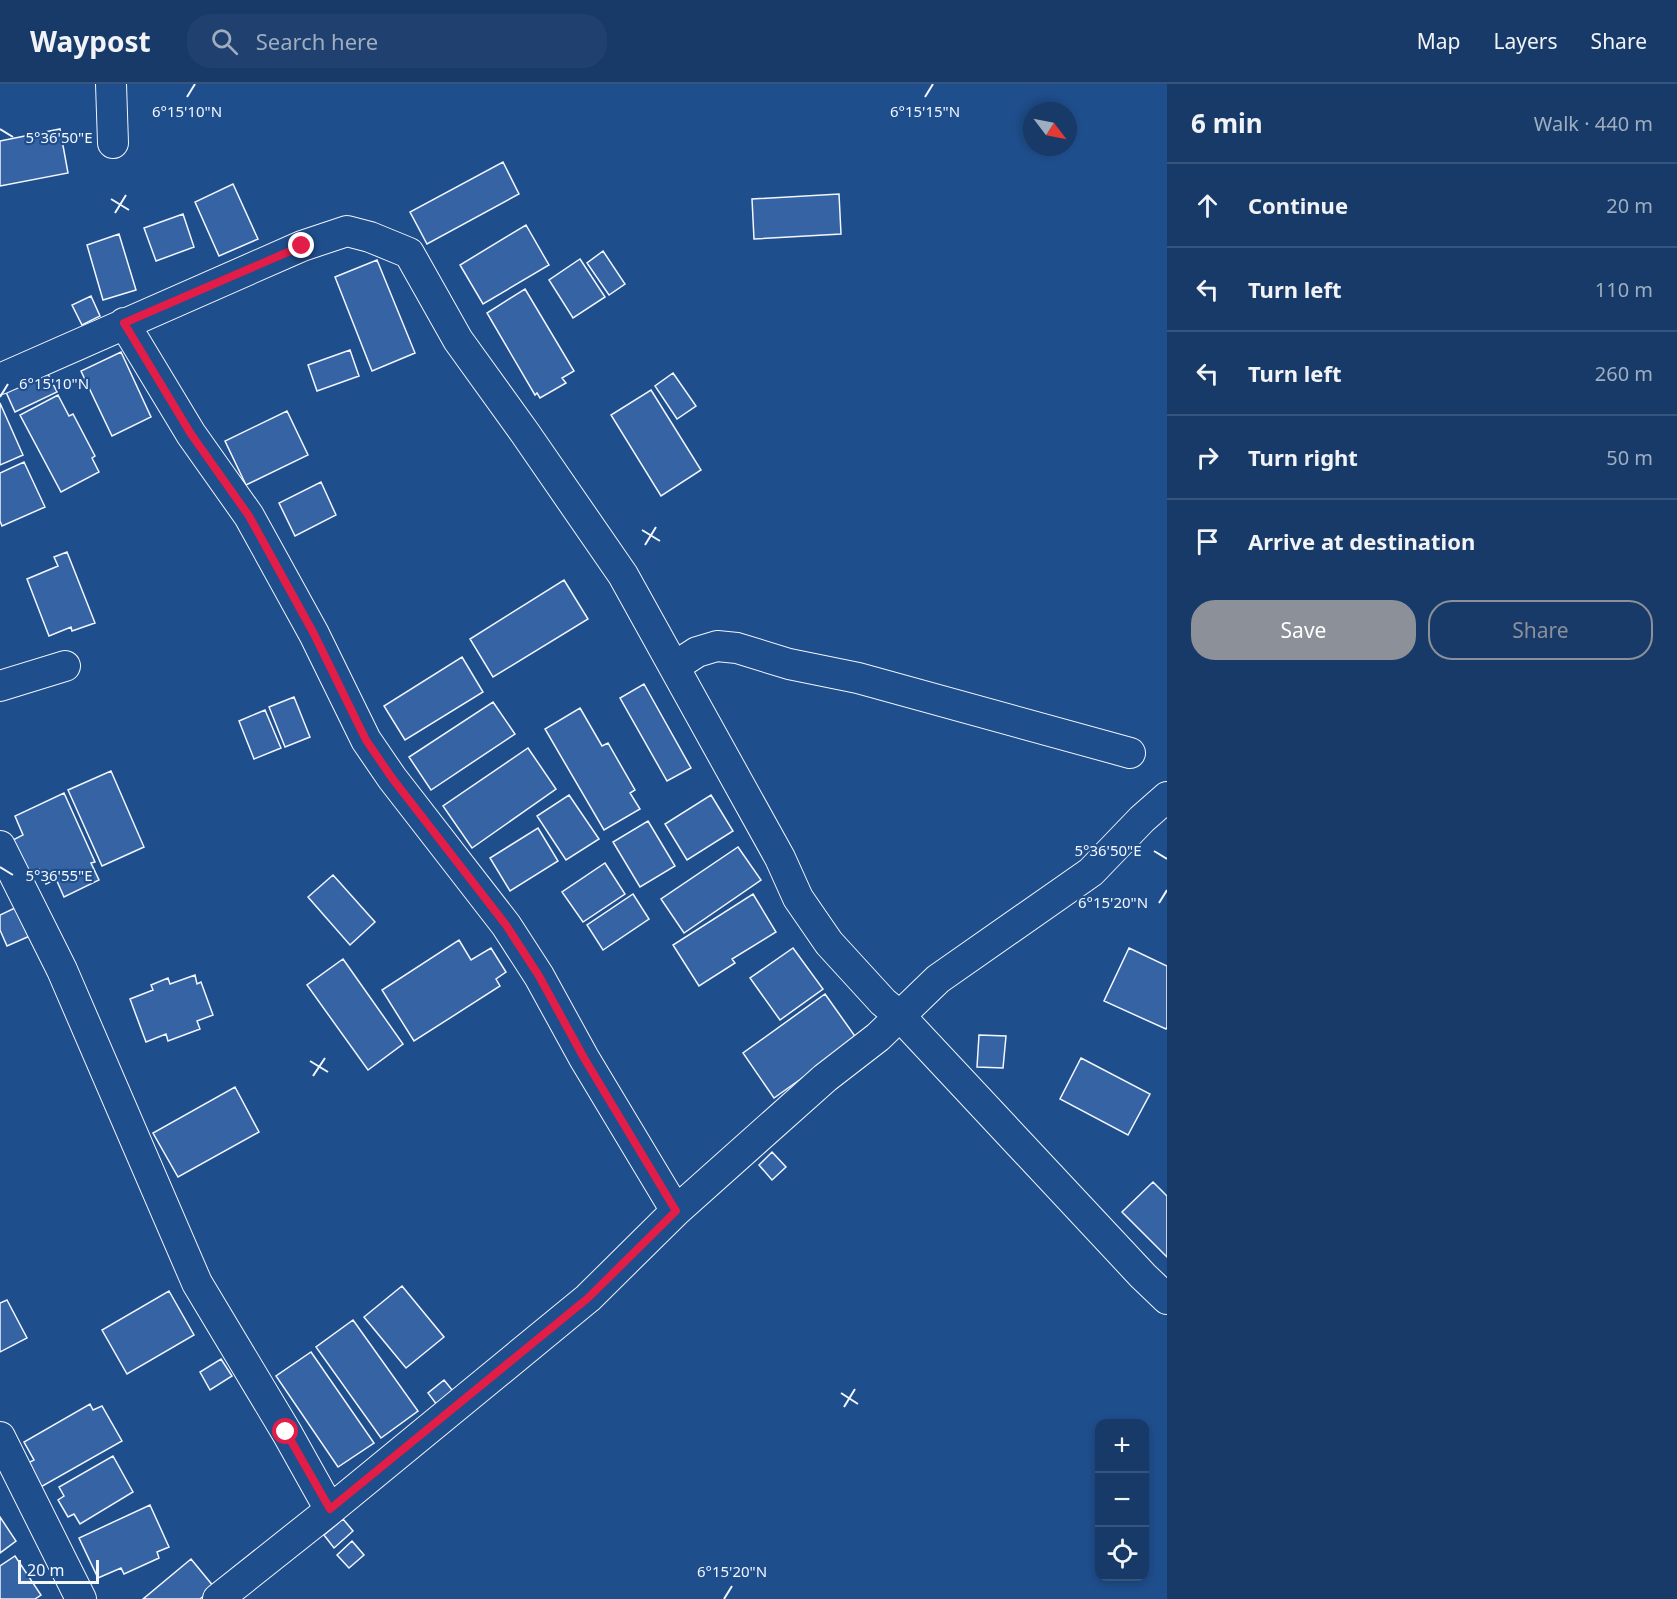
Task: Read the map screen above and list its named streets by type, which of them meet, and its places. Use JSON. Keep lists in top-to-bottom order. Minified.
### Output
{"scale_bar":"20 m","north":"bottom right","page":{"header":"Waypost","search":"Search here","nav":["Map","Layers","Share"],"heading":["6 min","Walk · 440 m"],"list":[["Continue","20 m"],["Turn left","110 m"],["Turn left","260 m"],["Turn right","50 m"],"Arrive at destination"],"buttons":["Save","Share"],"map_buttons":["+","−"],"scale":"20 m"},"coordinates":["6°15'10\"N","6°15'15\"N","5°36'50\"E","5°36'55\"E","6°15'20\"N"]}
